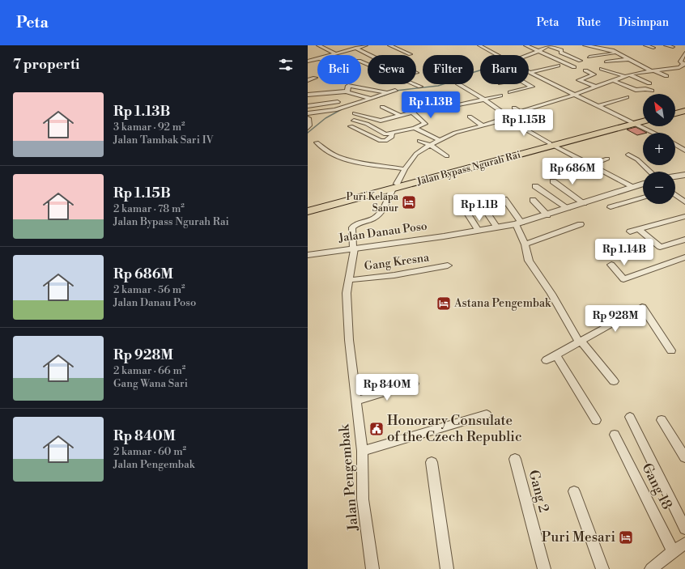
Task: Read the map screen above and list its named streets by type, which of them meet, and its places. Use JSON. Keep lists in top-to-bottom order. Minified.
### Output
{"streets":{"highway":["Jalan Bypass Ngurah Rai"],"street":["Jalan Danau Poso","Gang Kresna","Jalan Pengembak","Gang 18","Gang 2"]},"crossings":[["Jalan Bypass Ngurah Rai","Jalan Pengembak"],["Jalan Danau Poso","Jalan Pengembak"],["Gang Kresna","Jalan Pengembak"]],"places":{"hotel":["Puri Kelapa Sanur","Astana Pengembak","Puri Mesari"],"public building":["Honorary Consulate of the Czech Republic"]},"north":"top left","page":{"header":"Peta","nav":["Peta","Rute","Disimpan"],"heading":"7 properti","chip":["Beli","Sewa","Filter","Baru"],"list":[{"name":"Rp 1.13B","note":"3 kamar · 92 m² · Jalan Tambak Sari IV"},{"name":"Rp 1.15B","note":"2 kamar · 78 m² · Jalan Bypass Ngurah Rai"},{"name":"Rp 686M","note":"2 kamar · 56 m² · Jalan Danau Poso"},{"name":"Rp 928M","note":"2 kamar · 66 m² · Gang Wana Sari"},{"name":"Rp 840M","note":"2 kamar · 60 m² · Jalan Pengembak"}],"price":["Rp 1.13B","Rp 1.15B","Rp 686M","Rp 1.1B","Rp 1.14B","Rp 928M","Rp 840M"],"map_buttons":["+","−"]}}
